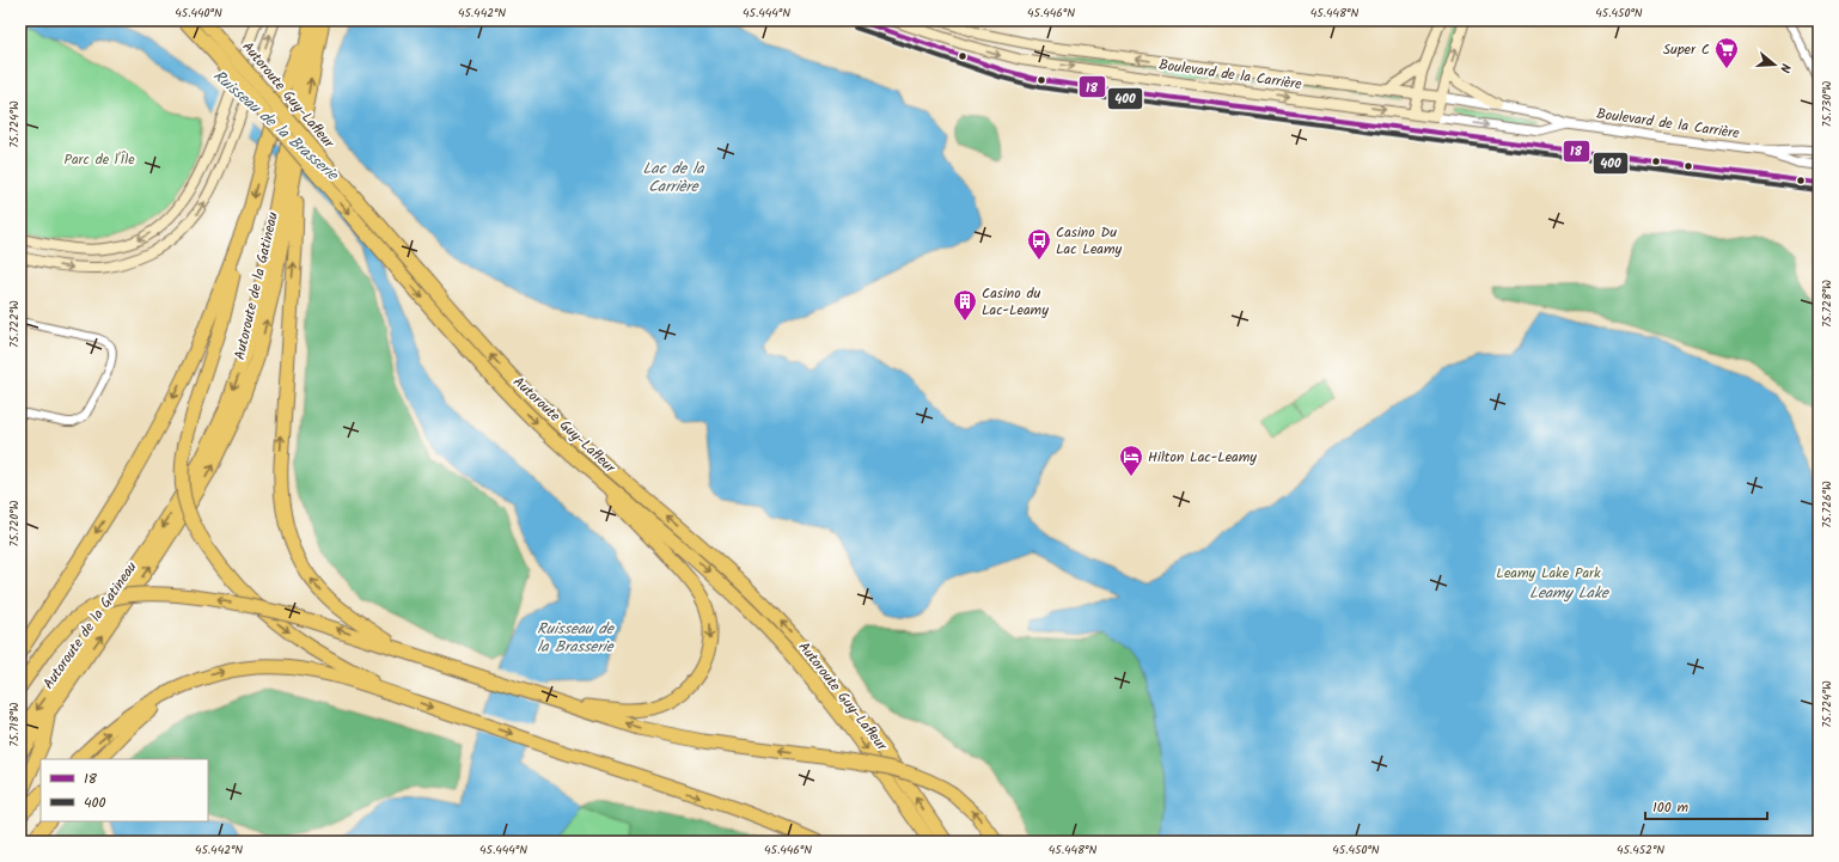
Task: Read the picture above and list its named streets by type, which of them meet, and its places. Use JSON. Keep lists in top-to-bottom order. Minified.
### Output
{"streets":{"highway":["Autoroute Guy-Lafleur","Autoroute de la Gatineau"],"main road":["Boulevard de la Carrière"]},"water":["Ruisseau de la Brasserie","Lac de la Carrière","Leamy Lake"],"parks":["Parc de l'Île","Leamy Lake Park"],"places":{"supermarket":["Super C"],"bus stop":["Casino Du Lac Leamy"],"building":["Casino du Lac-Leamy"],"hotel":["Hilton Lac-Leamy"]},"lines":["transit line 18","transit line 400"],"legend":["18","400"],"scale_bar":"100 m","north":"right","coordinates":["45.440°N","45.442°N","45.444°N","45.446°N","45.448°N","45.450°N","75.730°W","75.724°W","75.728°W","75.722°W","75.726°W","75.720°W","75.718°W","45.452°N"]}
